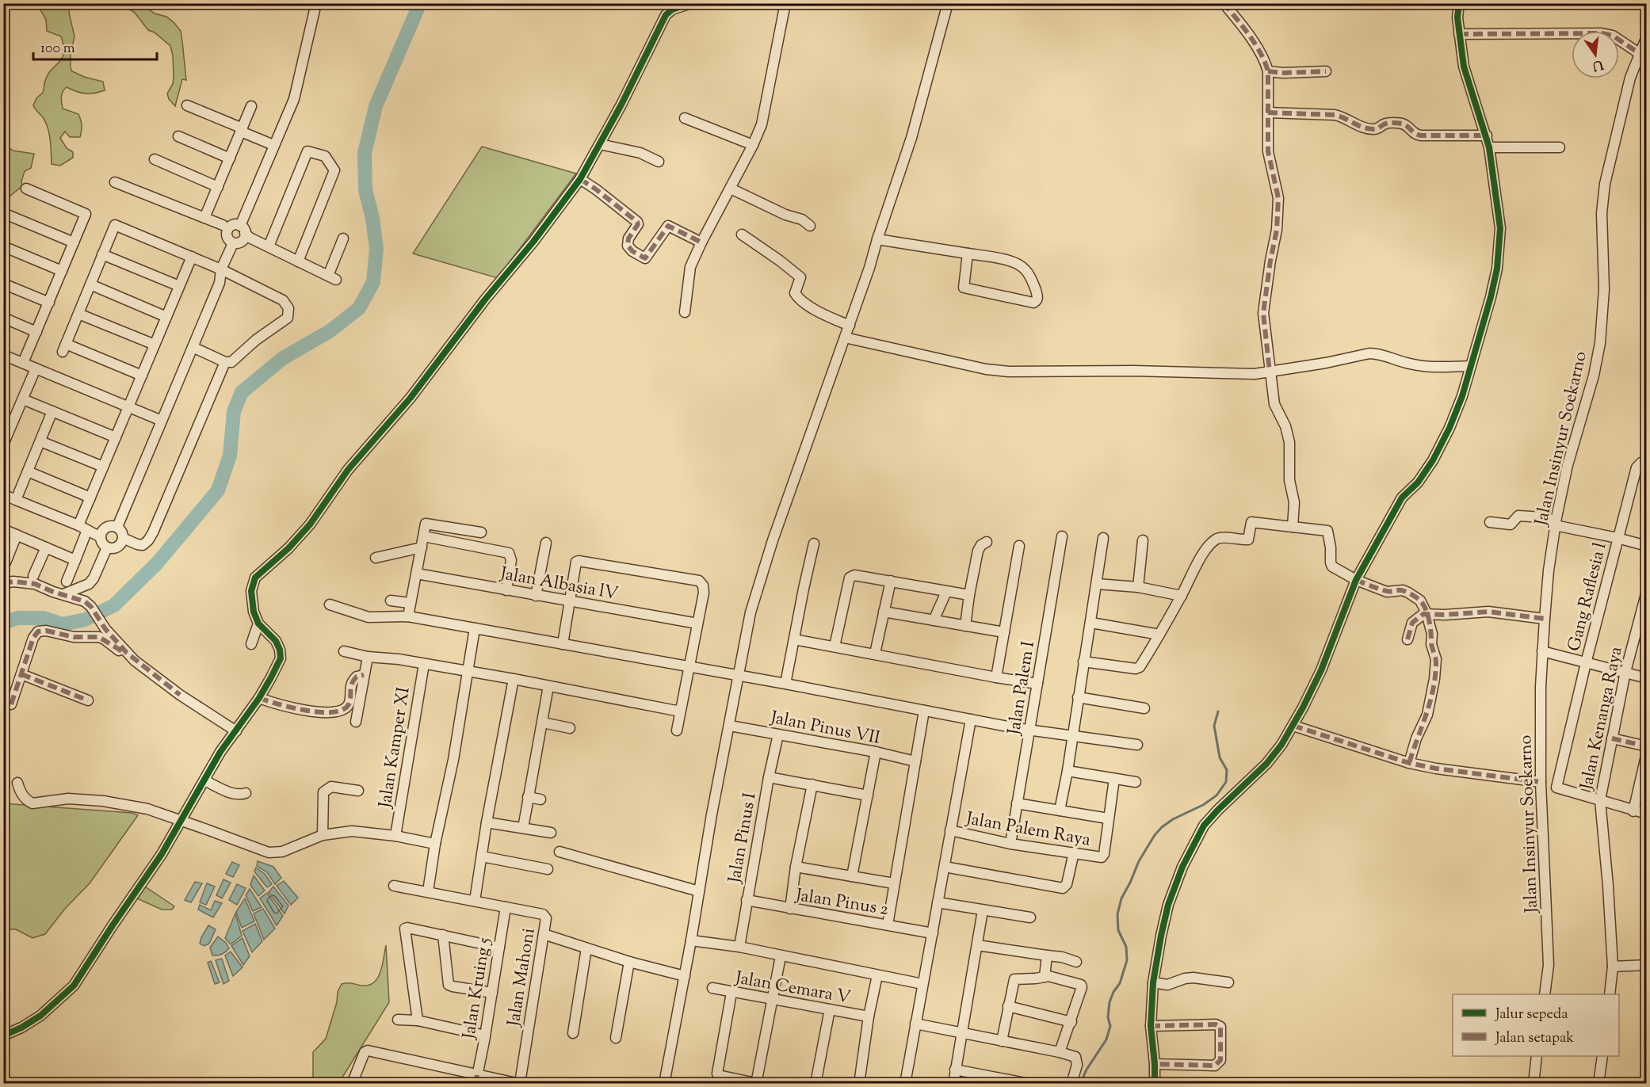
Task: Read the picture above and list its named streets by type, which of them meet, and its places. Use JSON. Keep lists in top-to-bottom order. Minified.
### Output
{"streets":{"street":["Jalan Insinyur Soekarno","Jalan Albasia lV","Gang Raflesia l","Jalan Palem I","Jalan Kenanga Raya","Jalan Pinus VII","Jalan Kamper XI","Jalan Palem Raya","Jalan Pinus I","Jalan Pinus 2","Jalan Mahoni","Jalan Cemara V","Jalan Kruing 5"]},"crossings":[["Gang Raflesia l","Jalan Kenanga Raya"],["Jalan Palem I","Jalan Palem Raya"],["Jalan Pinus VII","Jalan Pinus I"],["Jalan Pinus I","Jalan Pinus 2"],["Jalan Mahoni","Jalan Kruing 5"]],"legend":["Jalur sepeda","Jalan setapak"],"scale_bar":"100 m","north":"bottom"}
